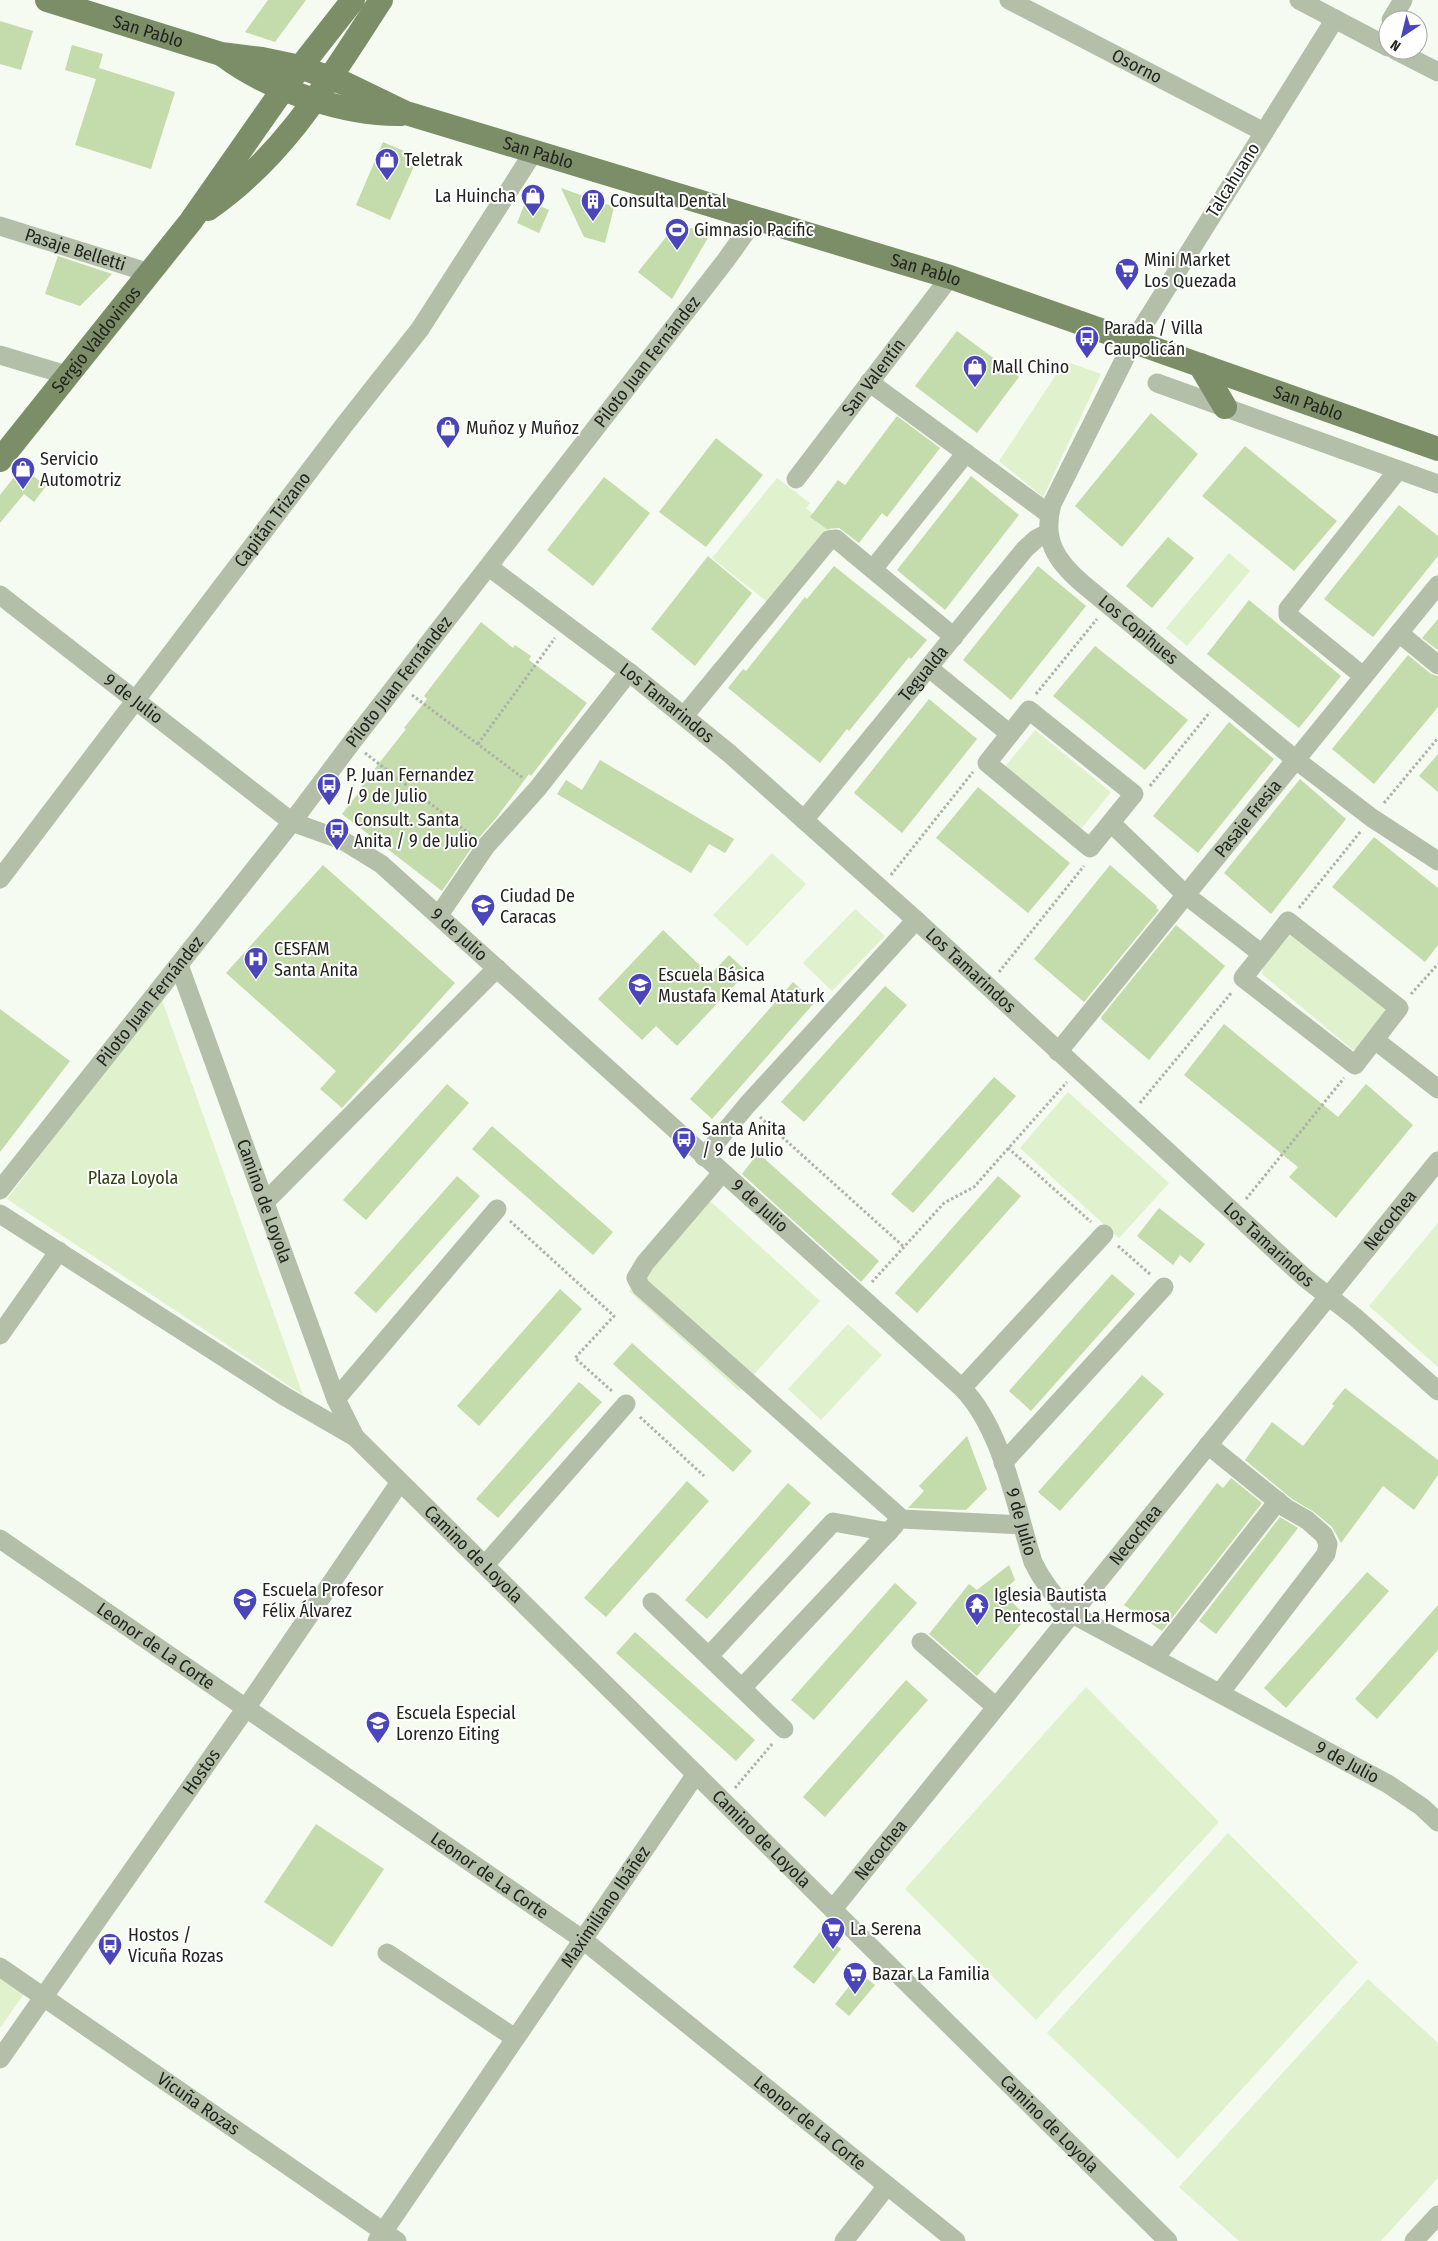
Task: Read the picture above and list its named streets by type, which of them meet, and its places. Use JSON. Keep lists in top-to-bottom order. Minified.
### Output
{"streets":{"main road":["San Pablo","Sergio Valdovinos"],"street":["Osorno","Talcahuano","Pasaje Belletti","Piloto Juan Fernández","San Valentín","Capitán Trizano","Los Copihues","Tegualda","9 de Julio","Los Tamarindos","Pasaje Fresia","Camino de Loyola","Necochea","Leonor de La Corte","Hostos","Maximiliano Ibáñez","Vicuña Rozas"]},"crossings":[["San Pablo","Talcahuano"],["San Pablo","Sergio Valdovinos"],["San Pablo","Piloto Juan Fernández"],["San Pablo","San Valentín"],["San Pablo","Capitán Trizano"],["Osorno","Talcahuano"],["Pasaje Belletti","Sergio Valdovinos"],["Piloto Juan Fernández","9 de Julio"],["Piloto Juan Fernández","Los Tamarindos"],["Piloto Juan Fernández","Camino de Loyola"],["Capitán Trizano","9 de Julio"],["Los Copihues","Tegualda"],["Los Copihues","Pasaje Fresia"],["Tegualda","Los Tamarindos"],["9 de Julio","Necochea"],["Los Tamarindos","Pasaje Fresia"],["Los Tamarindos","Necochea"],["Camino de Loyola","Necochea"],["Camino de Loyola","Hostos"],["Camino de Loyola","Maximiliano Ibáñez"],["Leonor de La Corte","Hostos"],["Leonor de La Corte","Maximiliano Ibáñez"],["Hostos","Vicuña Rozas"],["Maximiliano Ibáñez","Vicuña Rozas"]],"parks":["Plaza Loyola"],"places":{"shop":["Teletrak","La Huincha","Mall Chino","Muñoz y Muñoz","Servicio Automotriz"],"building":["Consulta Dental"],"sports":["Gimnasio Pacific"],"supermarket":["Mini Market Los Quezada","La Serena","Bazar La Familia"],"bus stop":["Parada / Villa Caupolicán","P. Juan Fernandez / 9 de Julio","Consult. Santa Anita / 9 de Julio","Santa Anita / 9 de Julio","Hostos / Vicuña Rozas"],"school or university":["Ciudad De Caracas","Escuela Básica Mustafa Kemal Ataturk","Escuela Profesor Félix Álvarez","Escuela Especial Lorenzo Eiting"],"hospital":["CESFAM Santa Anita"],"temple":["Iglesia Bautista Pentecostal La Hermosa"]},"north":"bottom left"}
